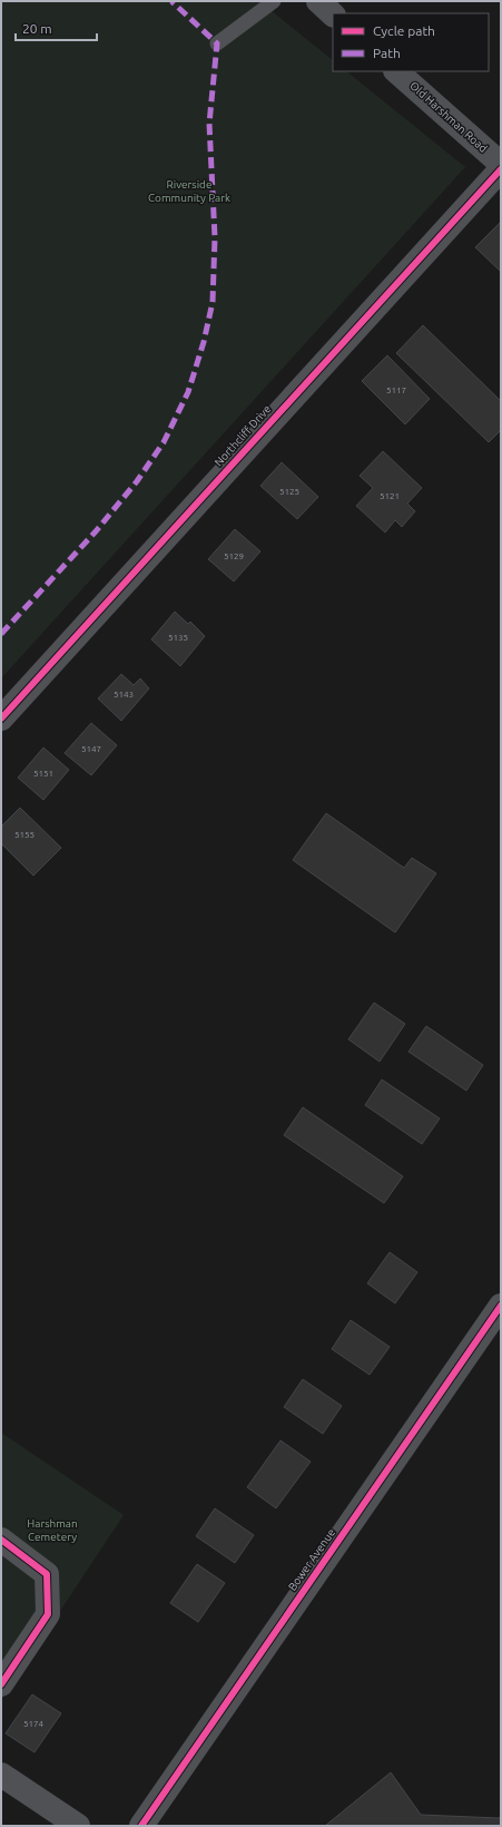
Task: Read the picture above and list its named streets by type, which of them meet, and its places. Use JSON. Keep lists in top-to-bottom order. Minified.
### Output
{"streets":{"street":["Old Harshman Road","Northcliff Drive","Bower Avenue"]},"parks":["Riverside Community Park","Harshman Cemetery"],"house_numbers":["5117","5125","5121","5129","5135","5143","5147","5151","5155","5174"],"legend":["Cycle path","Path"],"scale_bar":"20 m"}
